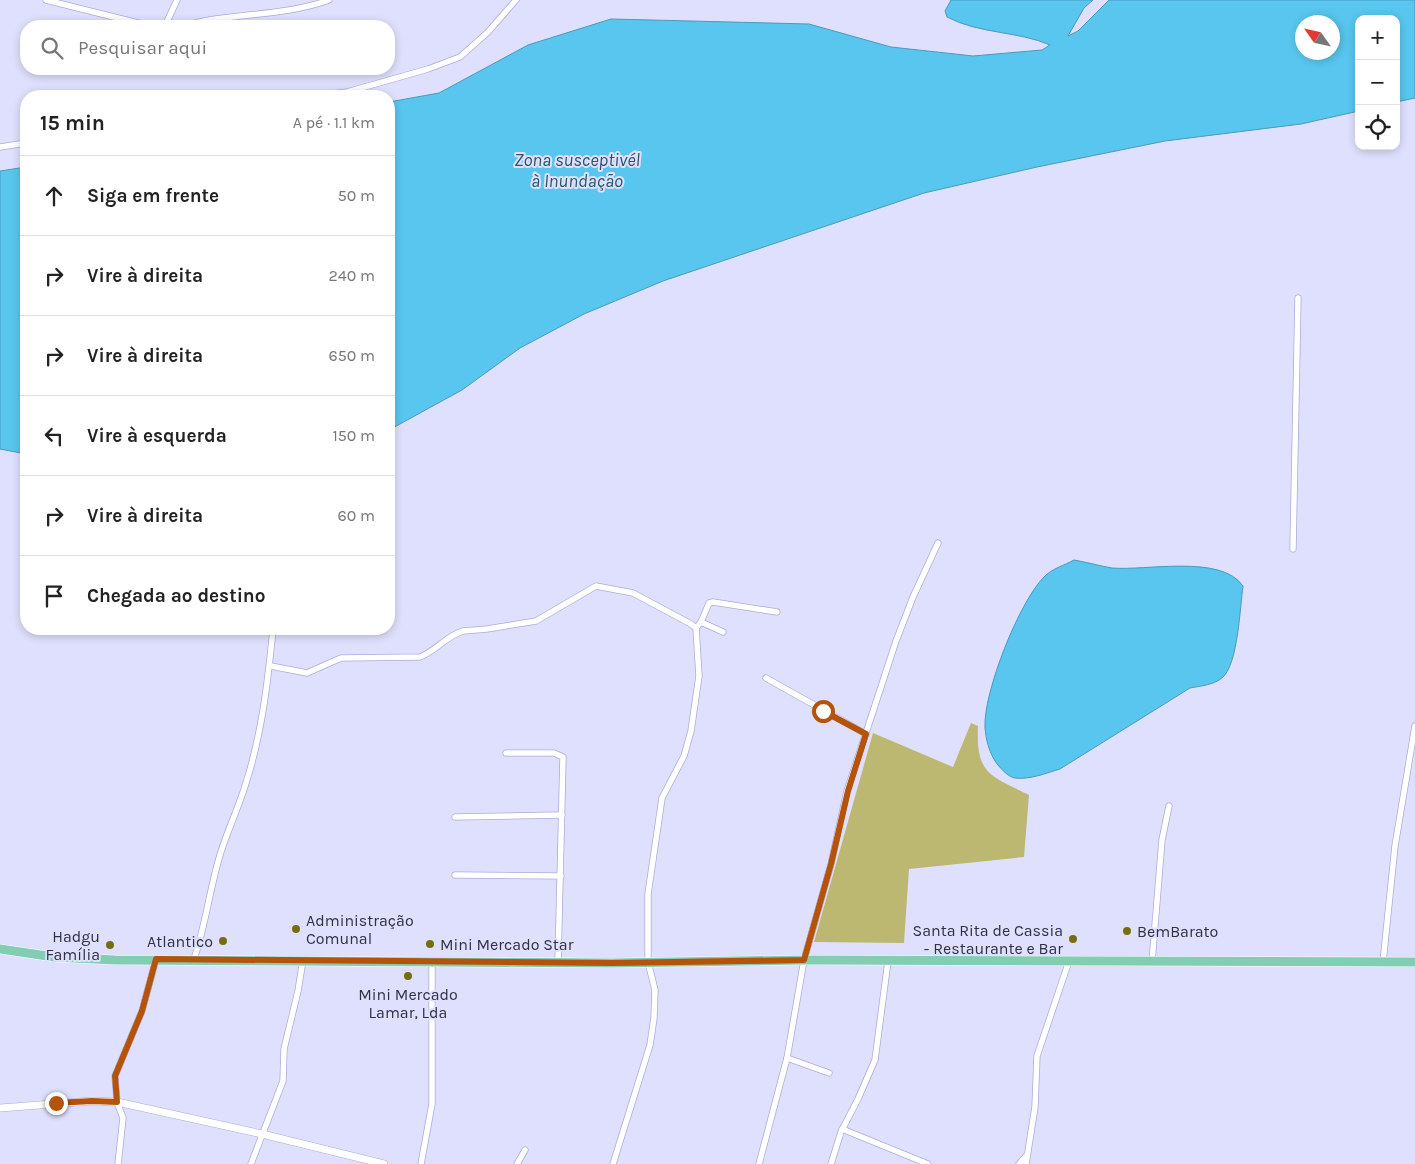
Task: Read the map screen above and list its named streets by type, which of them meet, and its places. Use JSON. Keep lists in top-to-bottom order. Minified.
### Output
{"water":["Zona susceptivél à Inundação"],"places":["Administração Comunal","BemBarato","Santa Rita de Cassia - Restaurante e Bar","Atlantico","Mini Mercado Star","Hadgu Família","Mini Mercado Lamar, Lda"],"north":"top left","page":{"map_buttons":["+","−"],"search":"Pesquisar aqui","heading":["15 min","A pé · 1.1 km"],"list":[["Siga em frente","50 m"],["Vire à direita","240 m"],["Vire à direita","650 m"],["Vire à esquerda","150 m"],["Vire à direita","60 m"],"Chegada ao destino"]}}
